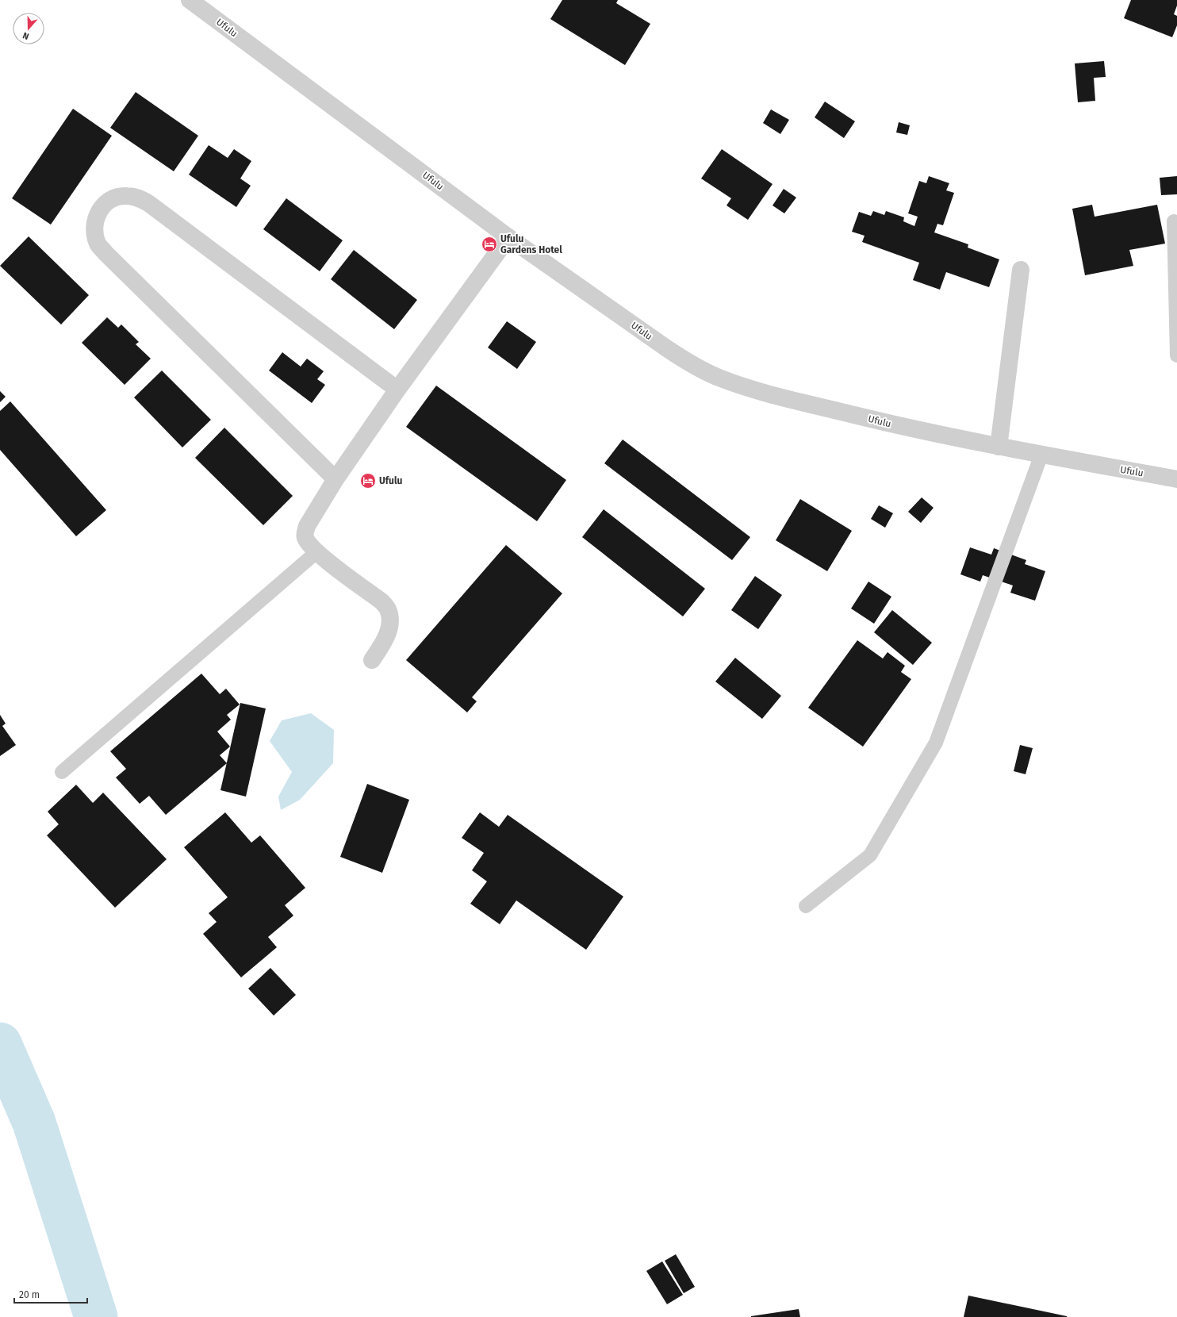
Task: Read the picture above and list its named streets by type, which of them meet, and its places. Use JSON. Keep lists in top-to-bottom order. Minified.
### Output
{"streets":{"street":["Ufulu"]},"places":{"hotel":["Ufulu Gardens Hotel","Ufulu"]},"scale_bar":"20 m","north":"bottom"}
